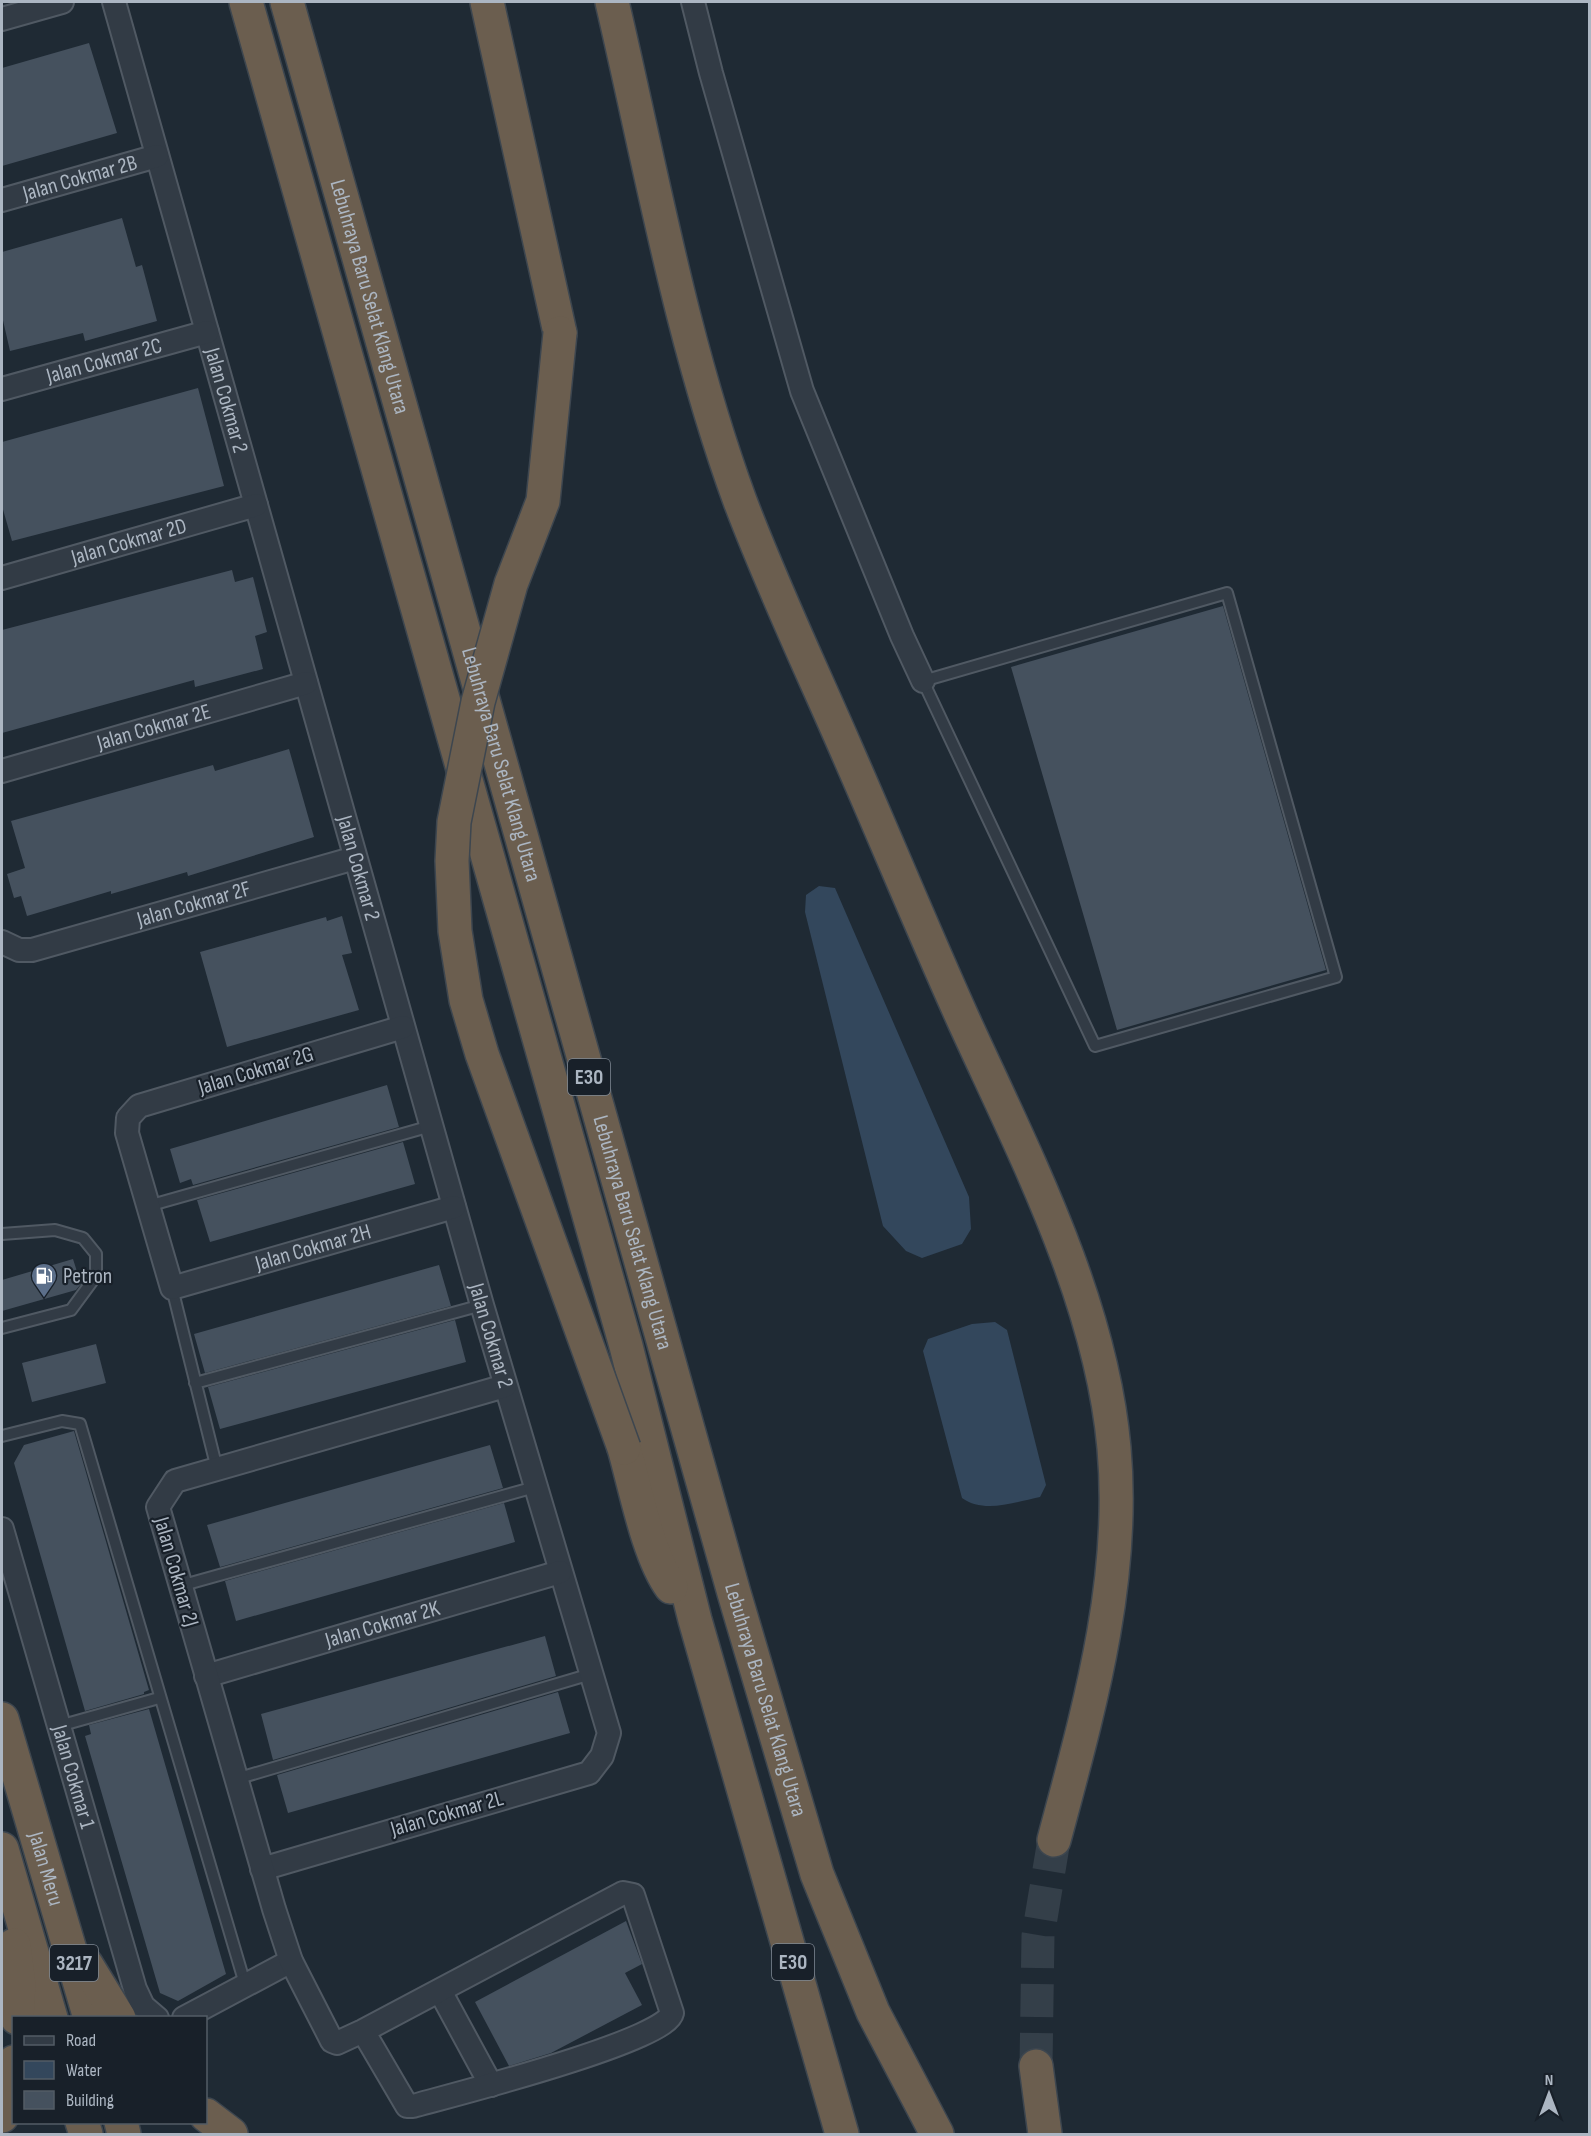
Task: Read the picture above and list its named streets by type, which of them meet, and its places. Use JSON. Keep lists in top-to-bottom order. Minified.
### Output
{"streets":{"highway":["Lebuhraya Baru Selat Klang Utara","E30","Jalan Meru","3217"],"street":["Jalan Cokmar 2B","Jalan Cokmar 2C","Jalan Cokmar 2","Jalan Cokmar 2D","Jalan Cokmar 2E","Jalan Cokmar 2F","Jalan Cokmar 2G","Jalan Cokmar 2H","Jalan Cokmar 2J","Jalan Cokmar 2K","Jalan Cokmar 1","Jalan Cokmar 2L"]},"crossings":[["Jalan Cokmar 2B","Jalan Cokmar 2"],["Jalan Cokmar 2C","Jalan Cokmar 2"],["Jalan Cokmar 2","Jalan Cokmar 2D"],["Jalan Cokmar 2","Jalan Cokmar 2E"],["Jalan Cokmar 2","Jalan Cokmar 2F"],["Jalan Cokmar 2","Jalan Cokmar 2G"],["Jalan Cokmar 2","Jalan Cokmar 2H"],["Jalan Cokmar 2","Jalan Cokmar 2J"],["Jalan Cokmar 2","Jalan Cokmar 2K"],["Jalan Cokmar 2","Jalan Cokmar 2L"],["Jalan Cokmar 2J","Jalan Cokmar 2K"],["Jalan Cokmar 2J","Jalan Cokmar 2L"]],"places":{"fuel station":["Petron"]},"legend":["Road","Water","Building"],"north":"top"}
